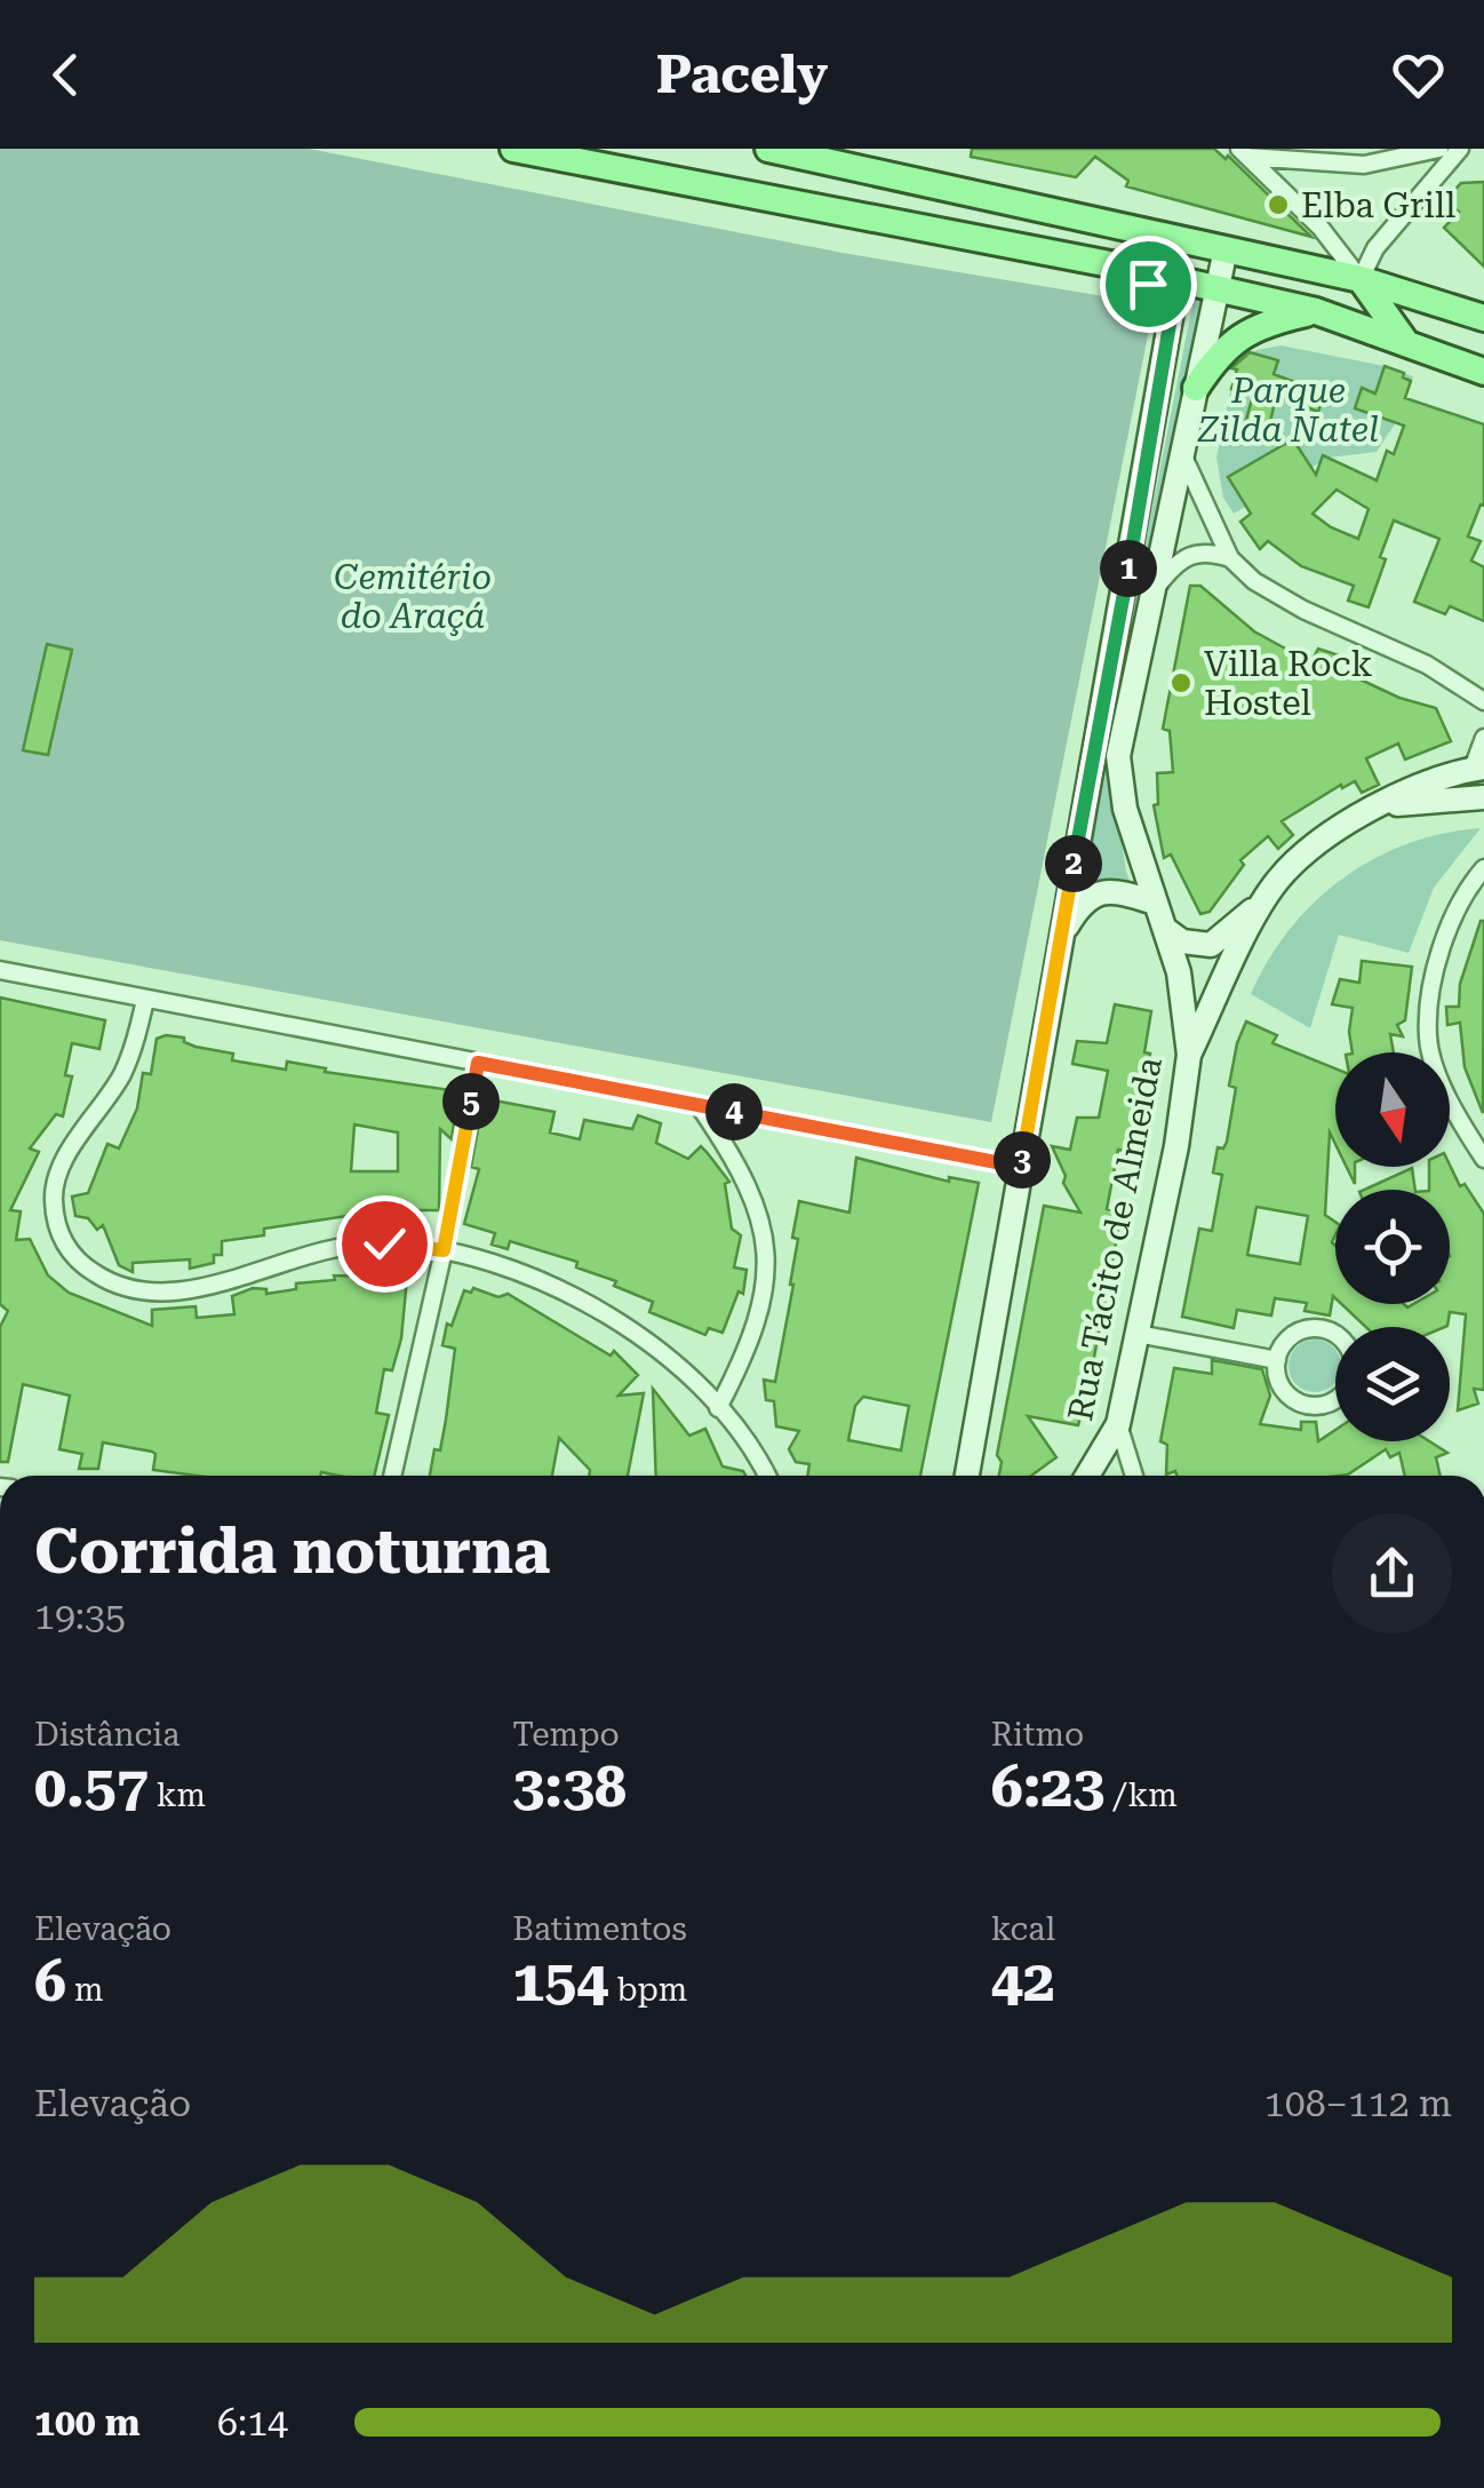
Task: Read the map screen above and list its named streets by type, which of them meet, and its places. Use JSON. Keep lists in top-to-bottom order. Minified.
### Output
{"streets":{"main road":["Rua Tácito de Almeida"]},"parks":["Parque Zilda Natel","Cemitério do Araçá"],"places":["Elba Grill","Villa Rock Hostel"],"north":"bottom","page":{"header":"Pacely","pins":["1","2","5","4","3"],"heading":["Corrida noturna","19:35"],"stats":[["Distância","0.57 km"],["Tempo","3:38"],["Ritmo","6:23 /km"],["Elevação","6 m"],["Batimentos","154 bpm"],["kcal","42"]],"chart":["Elevação","108–112 m"],"list":[{"name":"100 m","note":"6:14"}]}}
